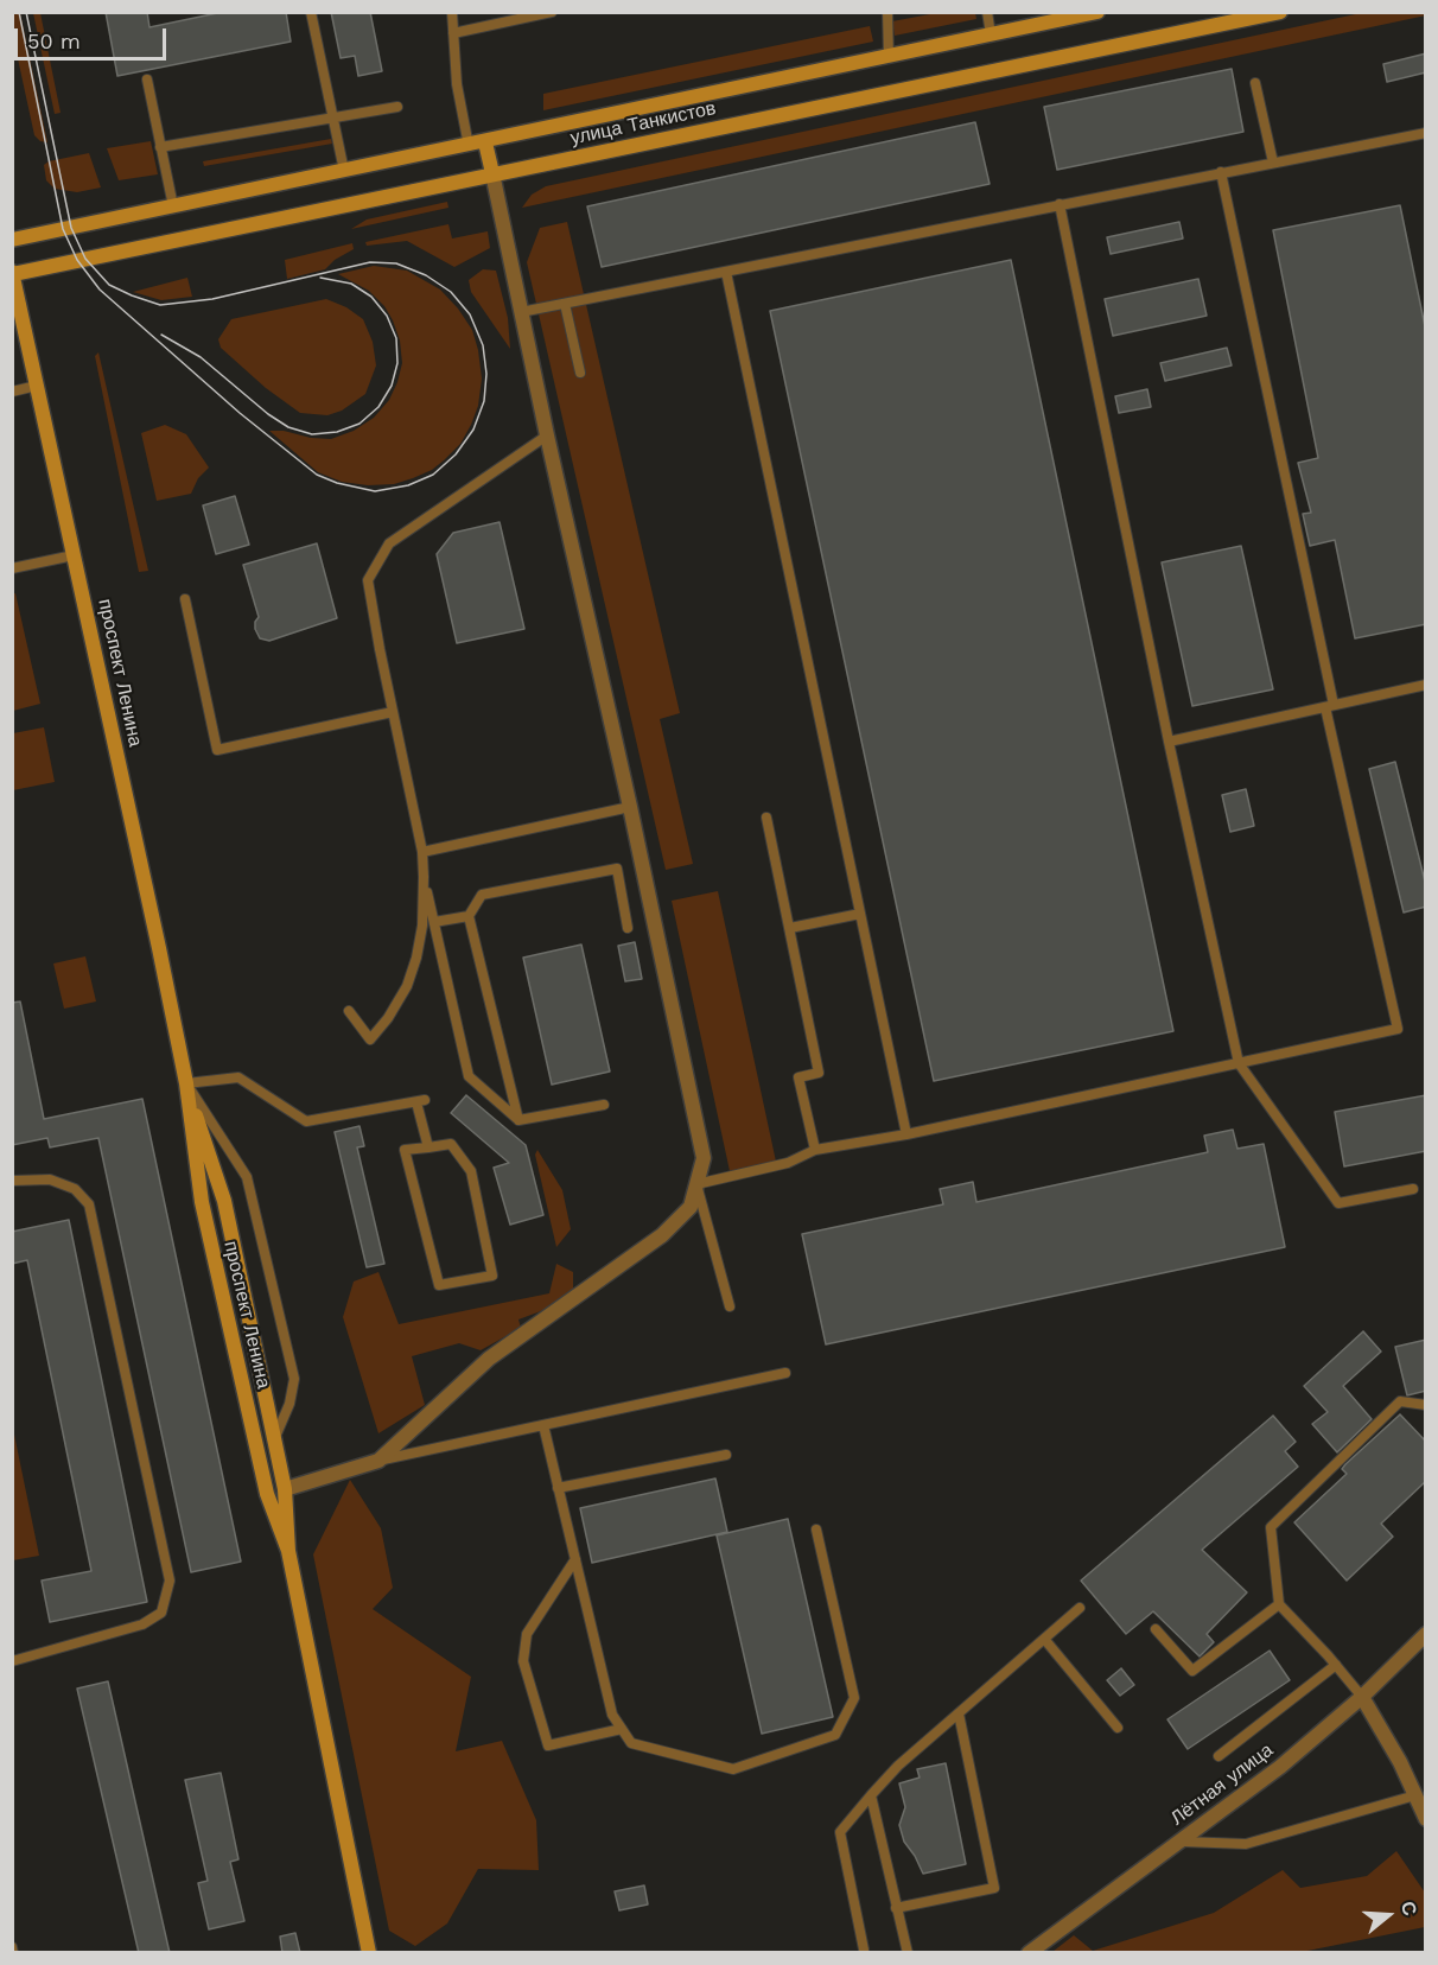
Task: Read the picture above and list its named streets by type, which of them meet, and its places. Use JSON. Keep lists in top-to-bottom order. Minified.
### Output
{"streets":{"main road":["улица Танкистов","проспект Ленина"],"street":["Лётная улица"]},"crossings":[["улица Танкистов","проспект Ленина"]],"scale_bar":"50 m","north":"right"}
